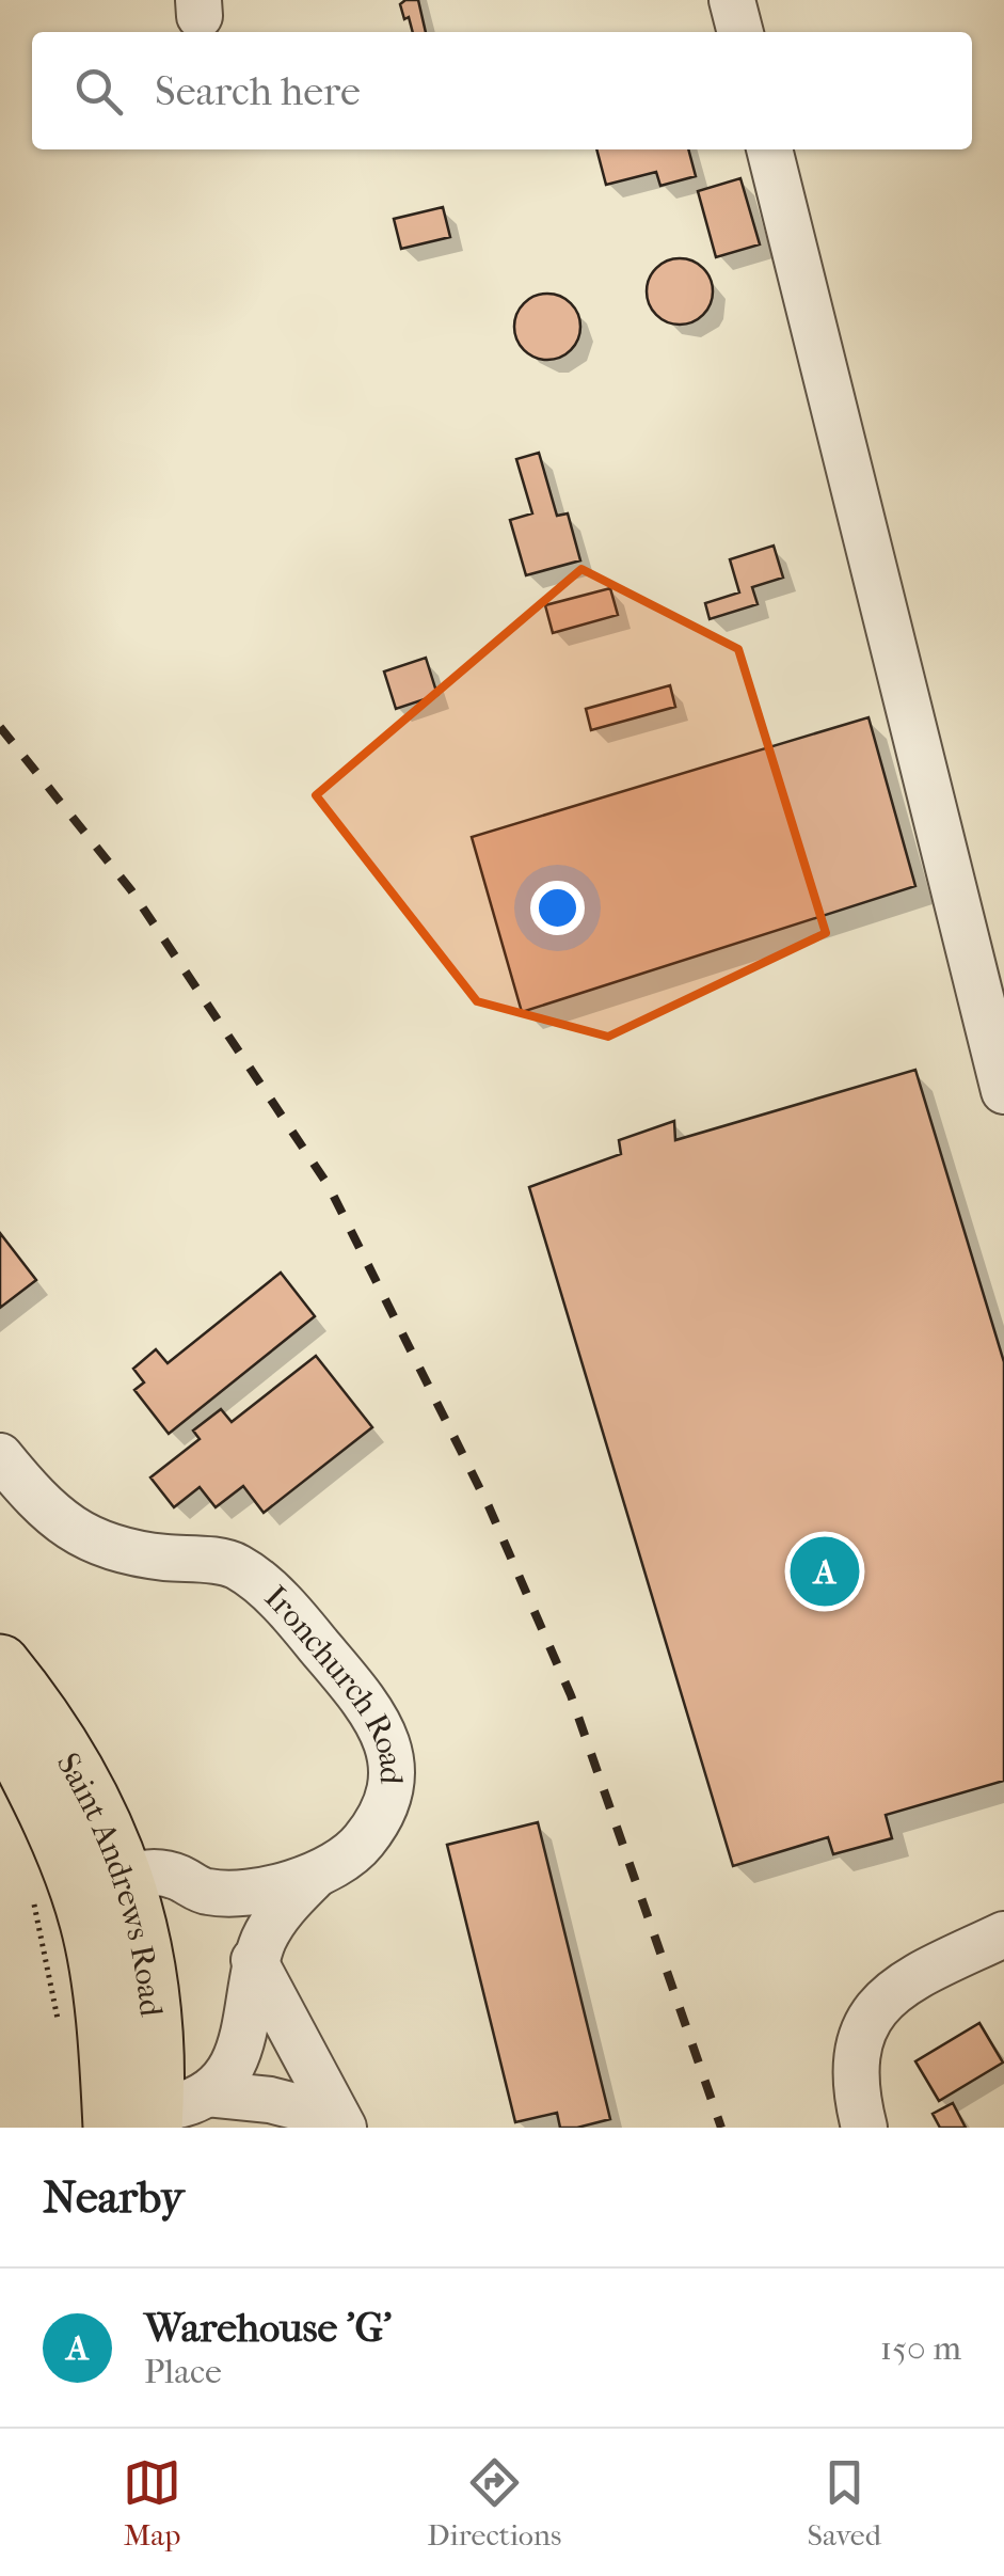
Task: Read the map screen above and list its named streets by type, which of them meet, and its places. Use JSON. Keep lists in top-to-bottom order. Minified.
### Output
{"streets":{"highway":["Saint Andrews Road"],"street":["Ironchurch Road"]},"crossings":[["Ironchurch Road","Saint Andrews Road"]],"page":{"search":"Search here","pins":"A","heading":"Nearby","list":[{"mark":"A","name":"Warehouse 'G'","note":"Place","value":"150 m"}],"nav":["Map","Directions","Saved"]}}
